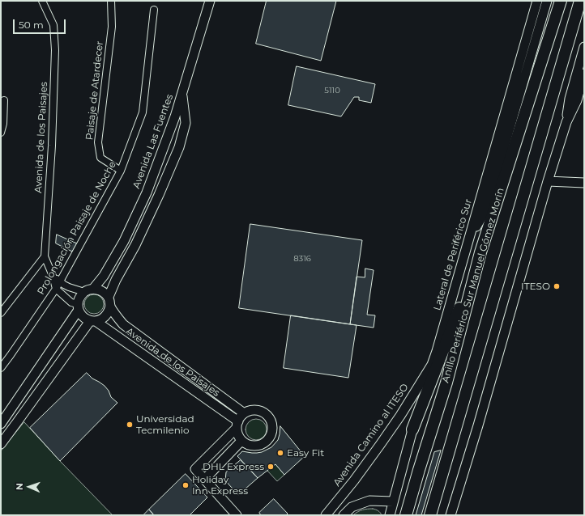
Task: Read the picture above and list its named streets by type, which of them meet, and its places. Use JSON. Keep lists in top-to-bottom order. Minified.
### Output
{"streets":{"highway":["Anillo Periférico Sur Manuel Gómez Morín"],"street":["Paisaje de Atardecer","Avenida de los Paisajes","Avenida Las Fuentes","Prolongación Paisaje de Noche","Lateral de Periférico Sur","Avenida Camino al ITESO"]},"crossings":[["Paisaje de Atardecer","Prolongación Paisaje de Noche"],["Avenida de los Paisajes","Avenida Las Fuentes"],["Avenida de los Paisajes","Prolongación Paisaje de Noche"],["Lateral de Periférico Sur","Avenida Camino al ITESO"]],"places":["ITESO","Universidad Tecmilenio","Easy Fit","DHL Express","Holiday Inn Express"],"house_numbers":["5110","8316"],"scale_bar":"50 m","north":"left"}
